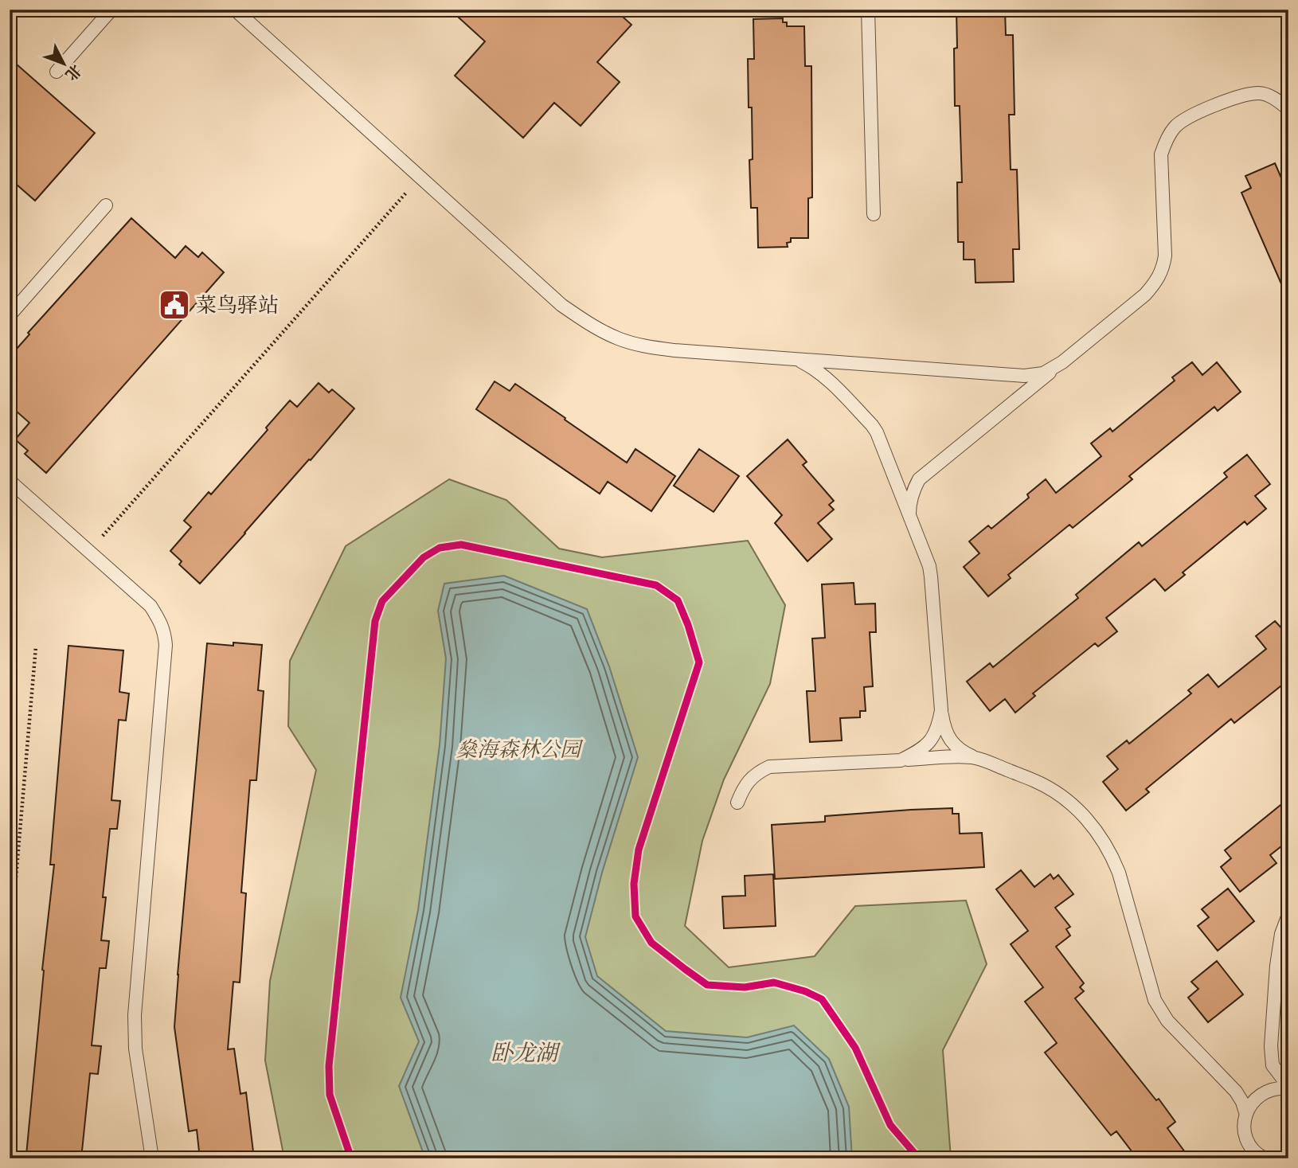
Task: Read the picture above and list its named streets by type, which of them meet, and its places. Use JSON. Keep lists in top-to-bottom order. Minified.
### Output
{"water":["卧龙湖"],"parks":["燊海森林公园"],"places":{"public building":["菜鸟驿站"]},"north":"bottom right"}
